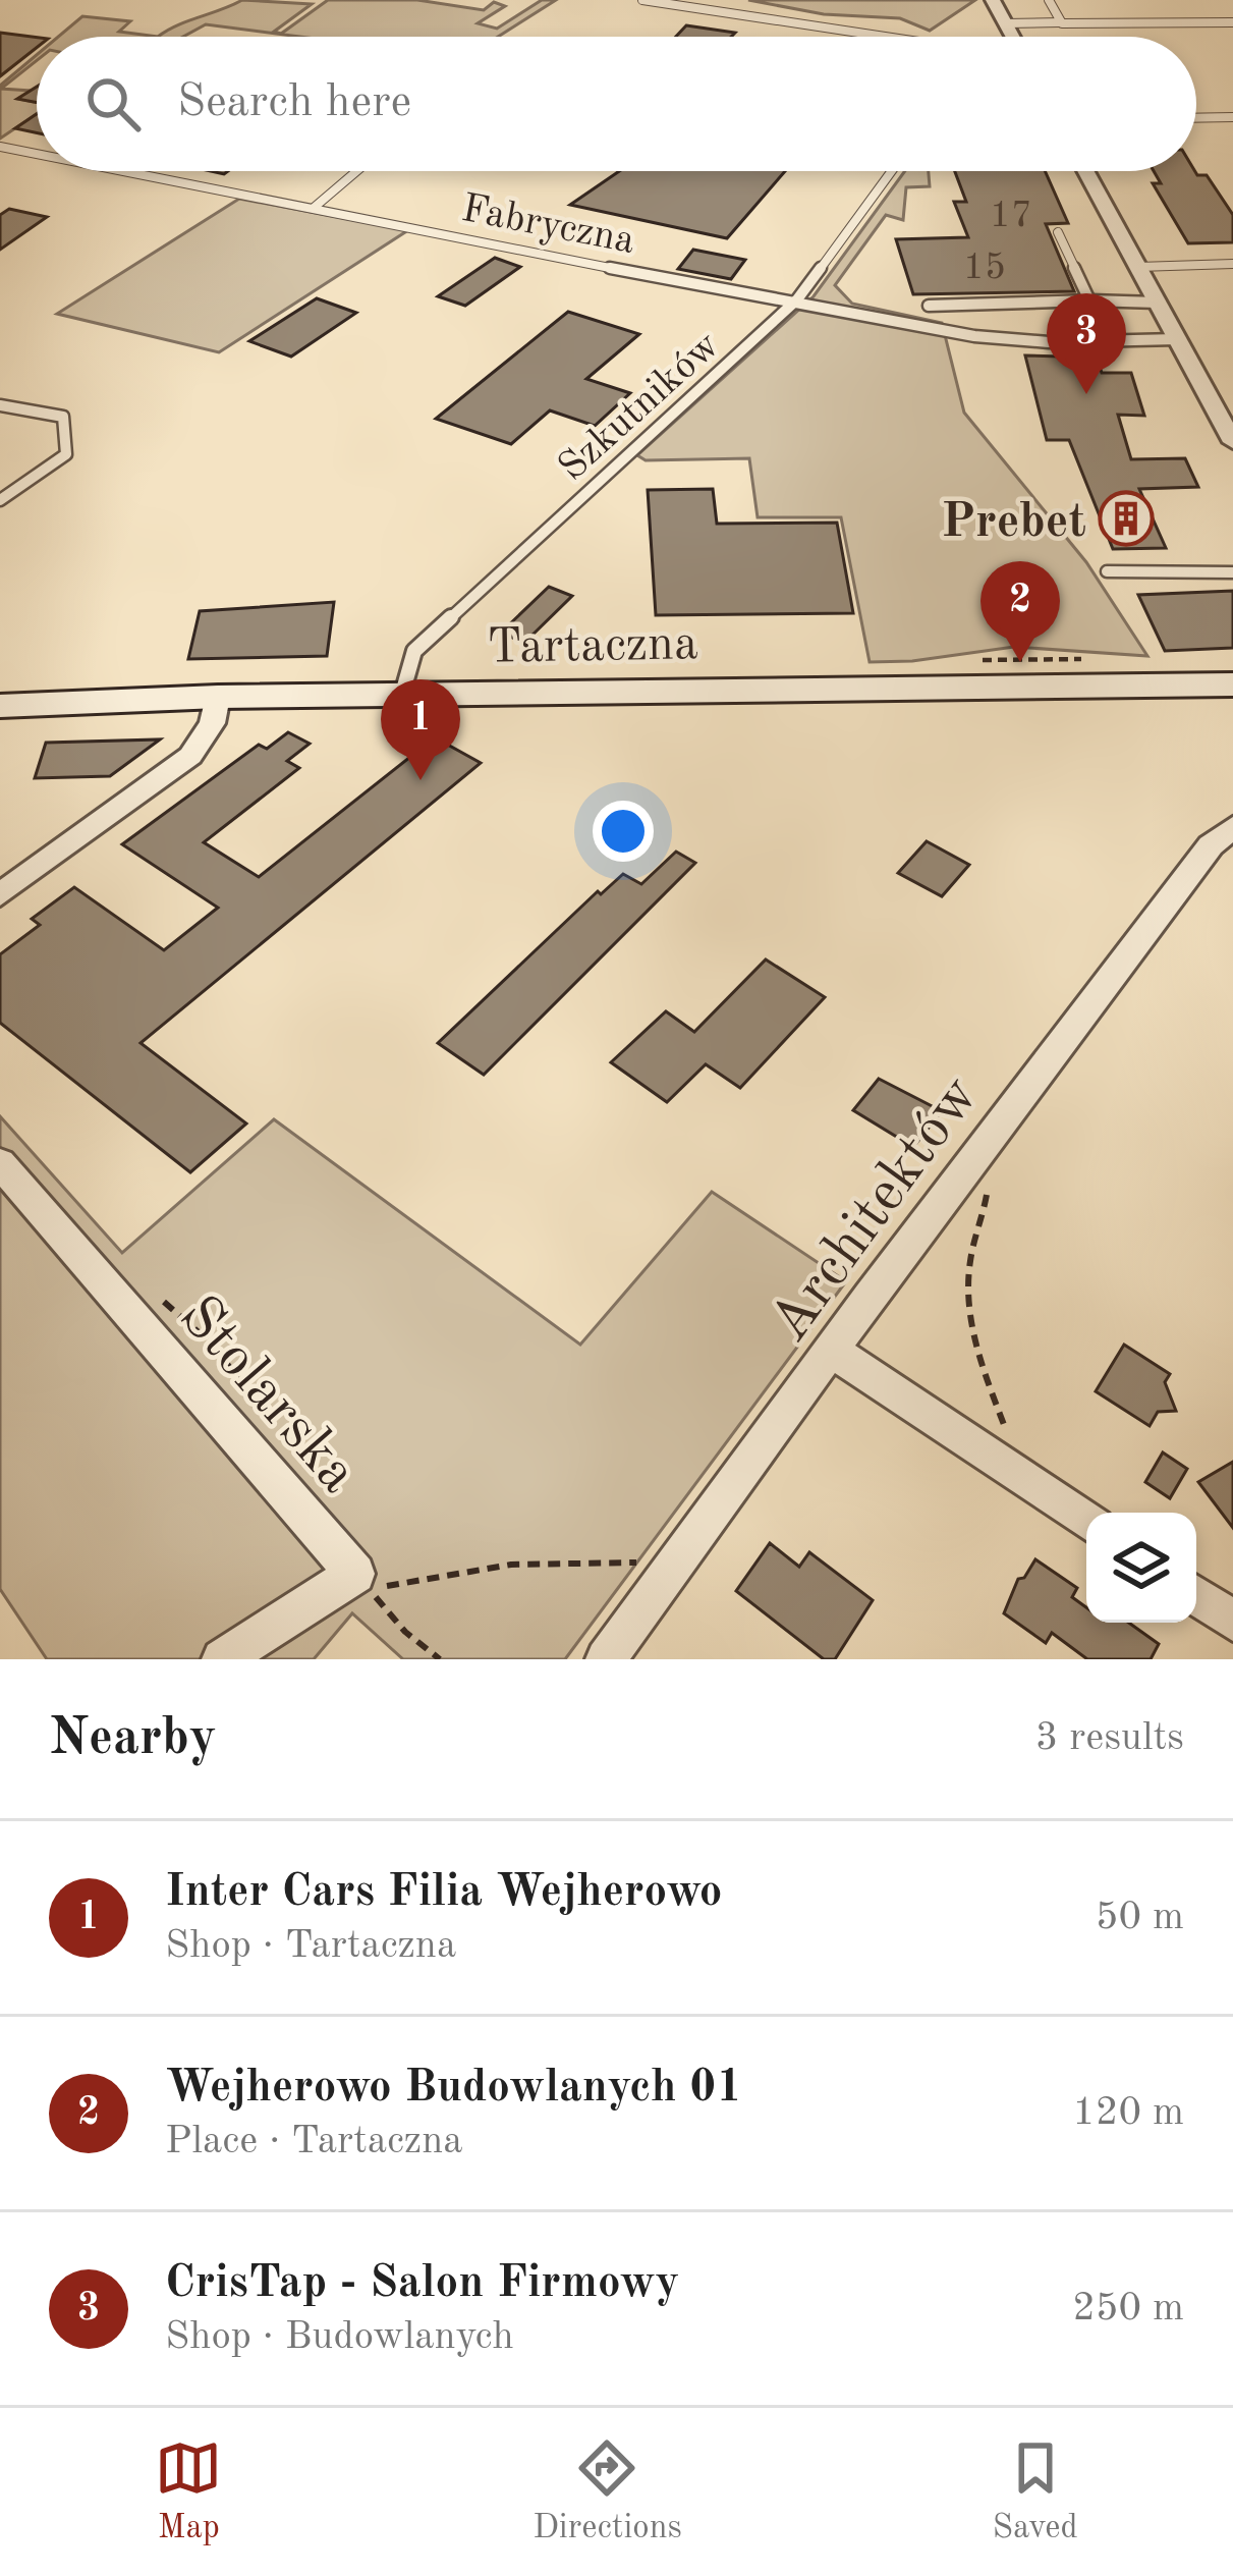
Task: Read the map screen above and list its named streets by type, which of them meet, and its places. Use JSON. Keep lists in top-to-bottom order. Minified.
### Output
{"streets":{"street":["Tartaczna","Architektów","Stolarska"],"lane":["Fabryczna","Szkutników"]},"crossings":[["Fabryczna","Szkutników"],["Szkutników","Tartaczna"]],"places":{"building":["Prebet"]},"house_numbers":["17","15"],"page":{"search":"Search here","pins":["3","2","1"],"heading":["Nearby","3 results"],"list":[{"mark":"1","name":"Inter Cars Filia Wejherowo","note":"Shop · Tartaczna","value":"50 m"},{"mark":"2","name":"Wejherowo Budowlanych 01","note":"Place · Tartaczna","value":"120 m"},{"mark":"3","name":"CrisTap - Salon Firmowy","note":"Shop · Budowlanych","value":"250 m"}],"nav":["Map","Directions","Saved"]}}
